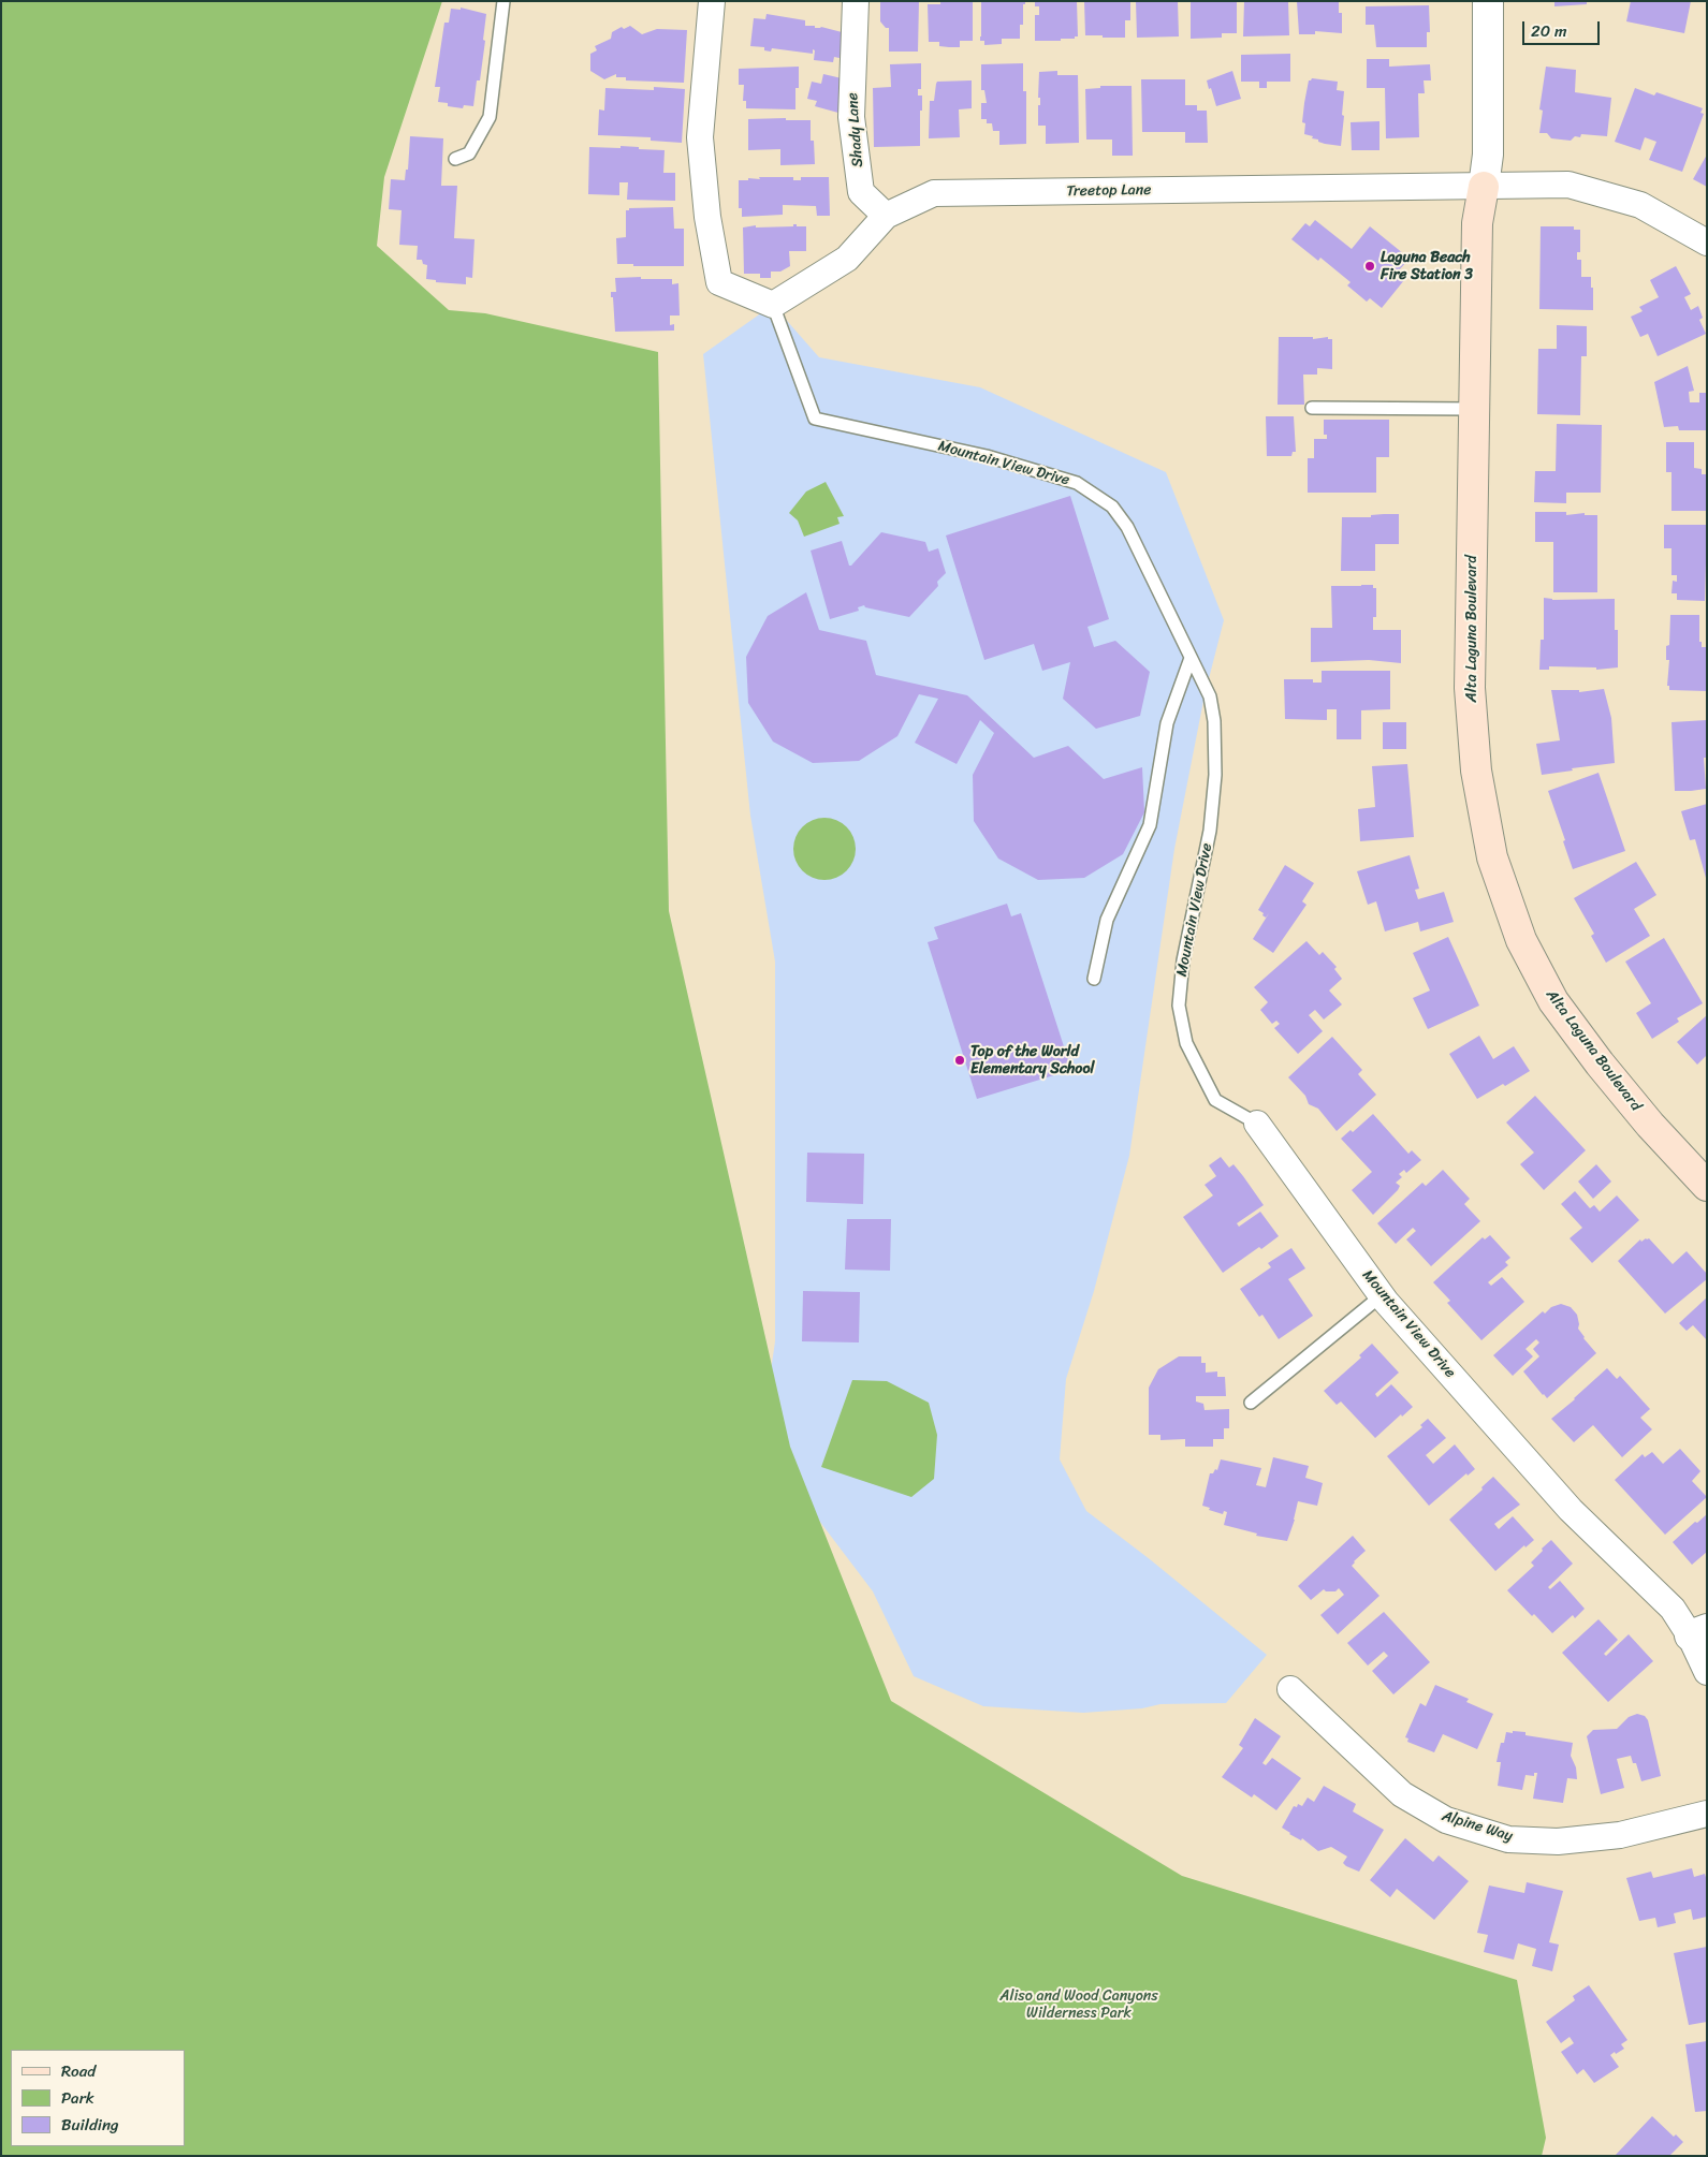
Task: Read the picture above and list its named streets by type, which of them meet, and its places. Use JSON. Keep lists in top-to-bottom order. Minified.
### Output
{"streets":{"main road":["Alta Laguna Boulevard"],"street":["Shady Lane","Treetop Lane","Mountain View Drive","Alpine Way"]},"crossings":[["Shady Lane","Treetop Lane"],["Treetop Lane","Mountain View Drive"],["Treetop Lane","Alta Laguna Boulevard"]],"parks":["Aliso and Wood Canyons Wilderness Park"],"places":["Laguna Beach Fire Station 3","Top of the World Elementary School"],"legend":["Road","Park","Building"],"scale_bar":"20 m"}
